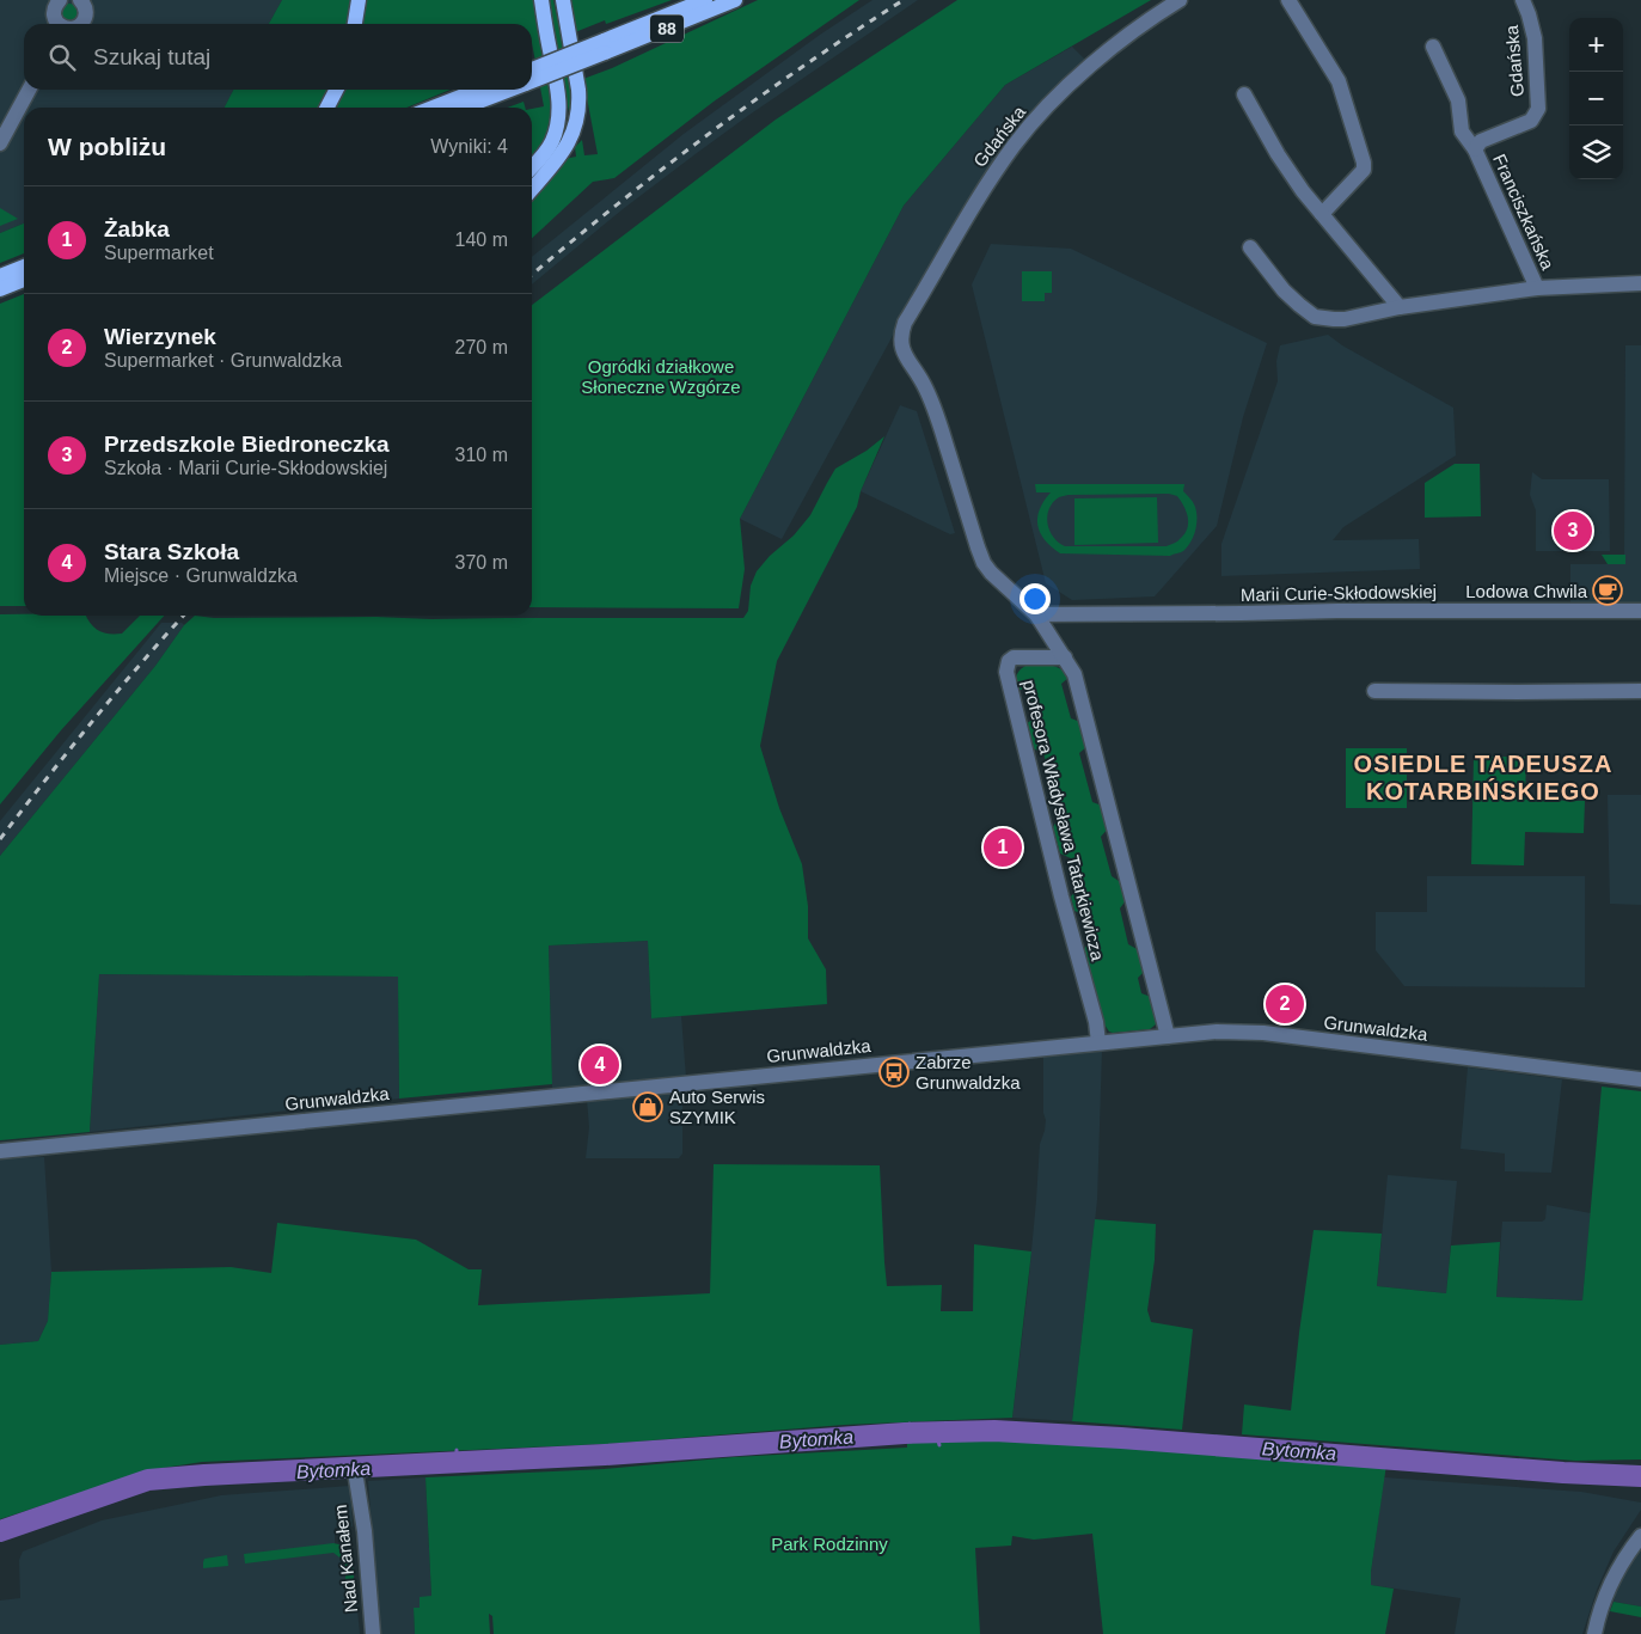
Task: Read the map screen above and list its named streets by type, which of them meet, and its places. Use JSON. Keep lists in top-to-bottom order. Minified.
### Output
{"streets":{"main road":["88"],"street":["Gdańska","Franciszkańska","Marii Curie-Skłodowskiej","profesora Władysława Tatarkiewicza","Grunwaldzka","Nad Kanałem"]},"crossings":[["Gdańska","Franciszkańska"],["Gdańska","Marii Curie-Skłodowskiej"],["profesora Władysława Tatarkiewicza","Grunwaldzka"]],"districts":["OSIEDLE TADEUSZA KOTARBIŃSKIEGO"],"water":["Bytomka"],"parks":["Ogródki działkowe Słoneczne Wzgórze","Park Rodzinny"],"places":{"cafe":["Lodowa Chwila"],"bus stop":["Zabrze Grunwaldzka"],"shop":["Auto Serwis SZYMIK"]},"page":{"map_buttons":["+","−"],"search":"Szukaj tutaj","heading":["W pobliżu","Wyniki: 4"],"list":[{"mark":"1","name":"Żabka","note":"Supermarket","value":"140 m"},{"mark":"2","name":"Wierzynek","note":"Supermarket · Grunwaldzka","value":"270 m"},{"mark":"3","name":"Przedszkole Biedroneczka","note":"Szkoła · Marii Curie-Skłodowskiej","value":"310 m"},{"mark":"4","name":"Stara Szkoła","note":"Miejsce · Grunwaldzka","value":"370 m"}],"pins":["3","1","2","4"]}}
